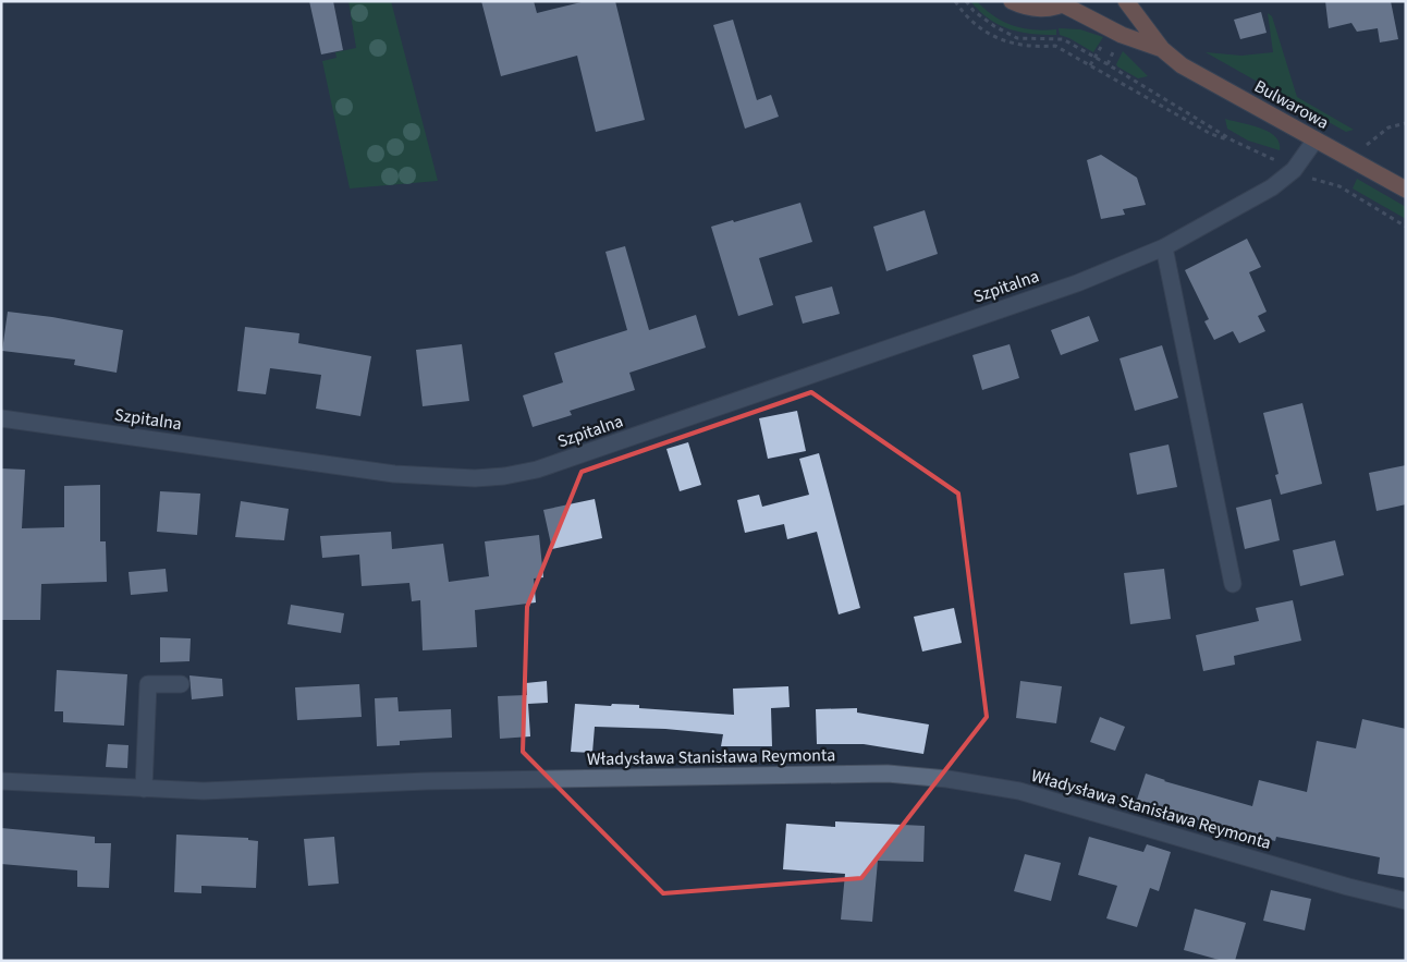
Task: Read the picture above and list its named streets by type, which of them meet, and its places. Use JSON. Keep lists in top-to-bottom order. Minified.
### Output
{"streets":{"main road":["Bulwarowa"],"street":["Szpitalna","Władysława Stanisława Reymonta"]},"crossings":[["Bulwarowa","Szpitalna"]]}
